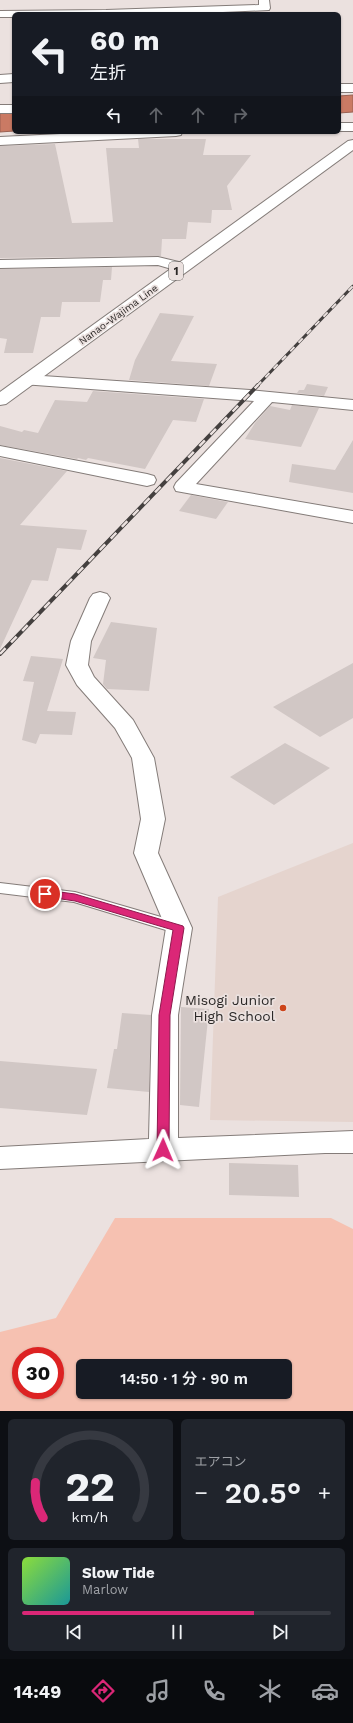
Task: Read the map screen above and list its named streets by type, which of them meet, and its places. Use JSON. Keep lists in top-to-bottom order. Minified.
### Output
{"streets":{"street":["1","Nanao-Wajima Line"]},"places":["Misogi Junior High School"],"page":{"turn":["60 m","左折"],"limit":"30","trip":"14:50 · 1 分 · 90 m","tile":"エアコン","heat":["−","20.5°","+"],"song":["Slow Tide","Marlow"],"tabs":"14:49","gauge":["22","km/h"]}}
